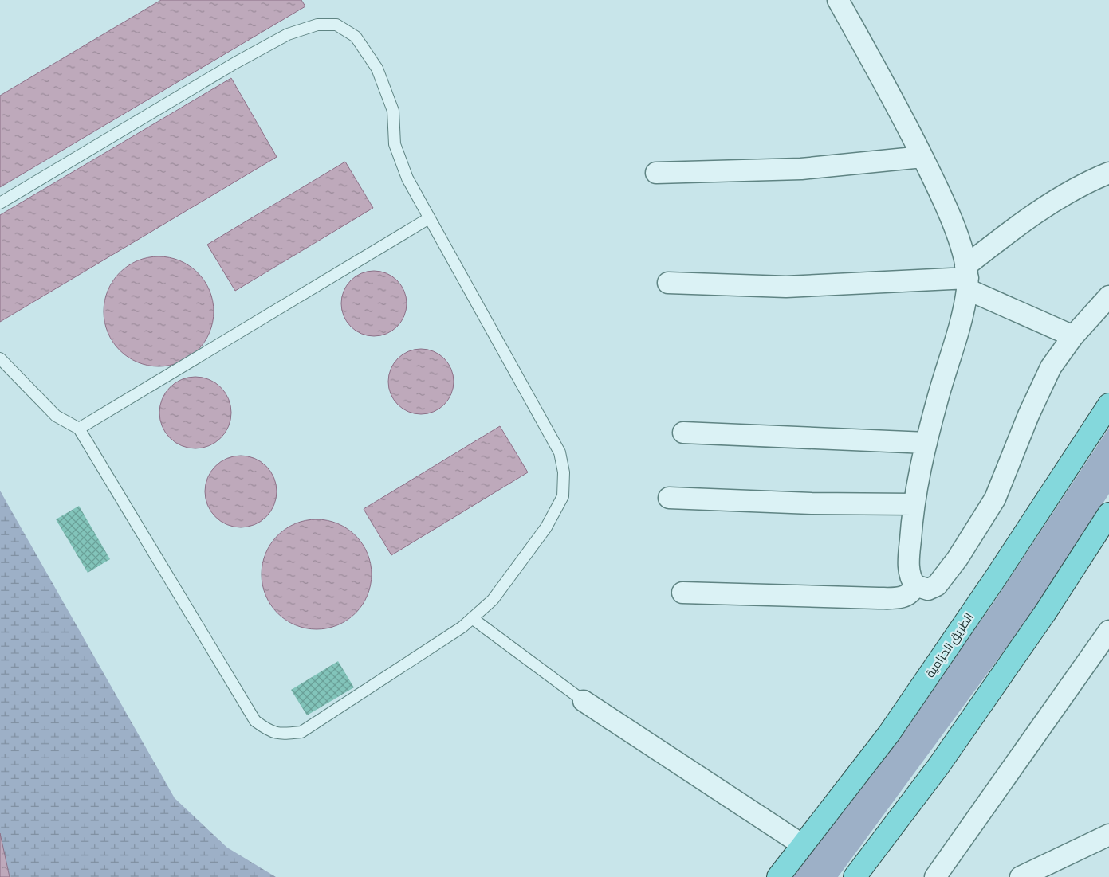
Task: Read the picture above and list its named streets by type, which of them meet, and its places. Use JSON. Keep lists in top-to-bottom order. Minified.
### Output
{"streets":{"highway":["الطريق الحزامية"]}}
